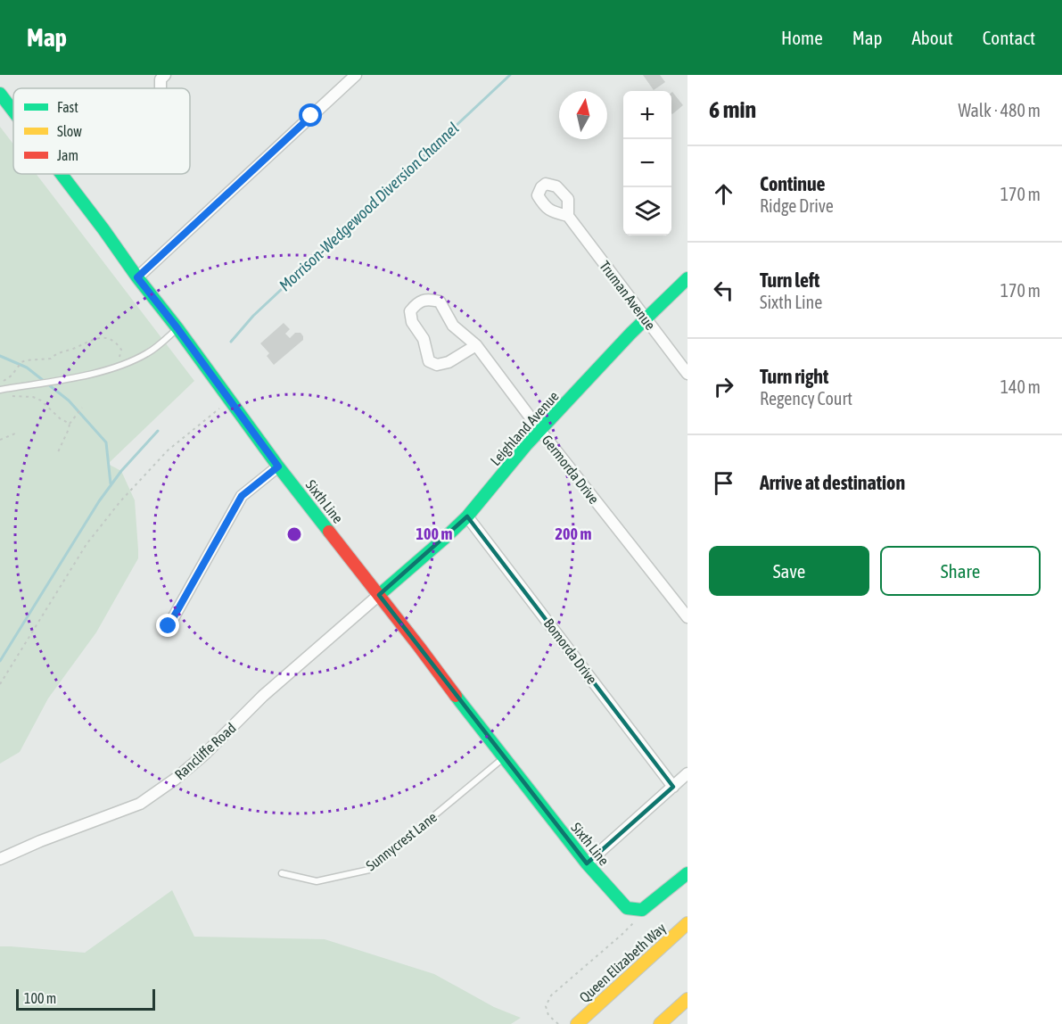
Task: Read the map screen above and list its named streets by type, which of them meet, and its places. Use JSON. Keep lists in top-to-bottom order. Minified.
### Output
{"streets":{"main road":["Leighland Avenue","Sixth Line","Queen Elizabeth Way"],"street":["Truman Avenue","Germorda Drive","Bomorda Drive","Rancliffe Road"],"lane":["Sunnycrest Lane"]},"crossings":[["Truman Avenue","Leighland Avenue"],["Leighland Avenue","Germorda Drive"],["Leighland Avenue","Sixth Line"],["Leighland Avenue","Bomorda Drive"],["Leighland Avenue","Rancliffe Road"],["Sixth Line","Rancliffe Road"],["Sixth Line","Sunnycrest Lane"]],"water":["Morrison-Wedgewood Diversion Channel"],"legend":["Fast","Slow","Jam"],"scale_bar":"100 m","north":"top","page":{"header":"Map","nav":["Home","Map","About","Contact"],"heading":["6 min","Walk · 480 m"],"map_buttons":["+","−"],"list":[["Continue","Ridge Drive","170 m"],["Turn left","Sixth Line","170 m"],["Turn right","Regency Court","140 m"],"Arrive at destination"],"buttons":["Save","Share"],"scale":"100 m"},"rings":["100 m","200 m"]}
